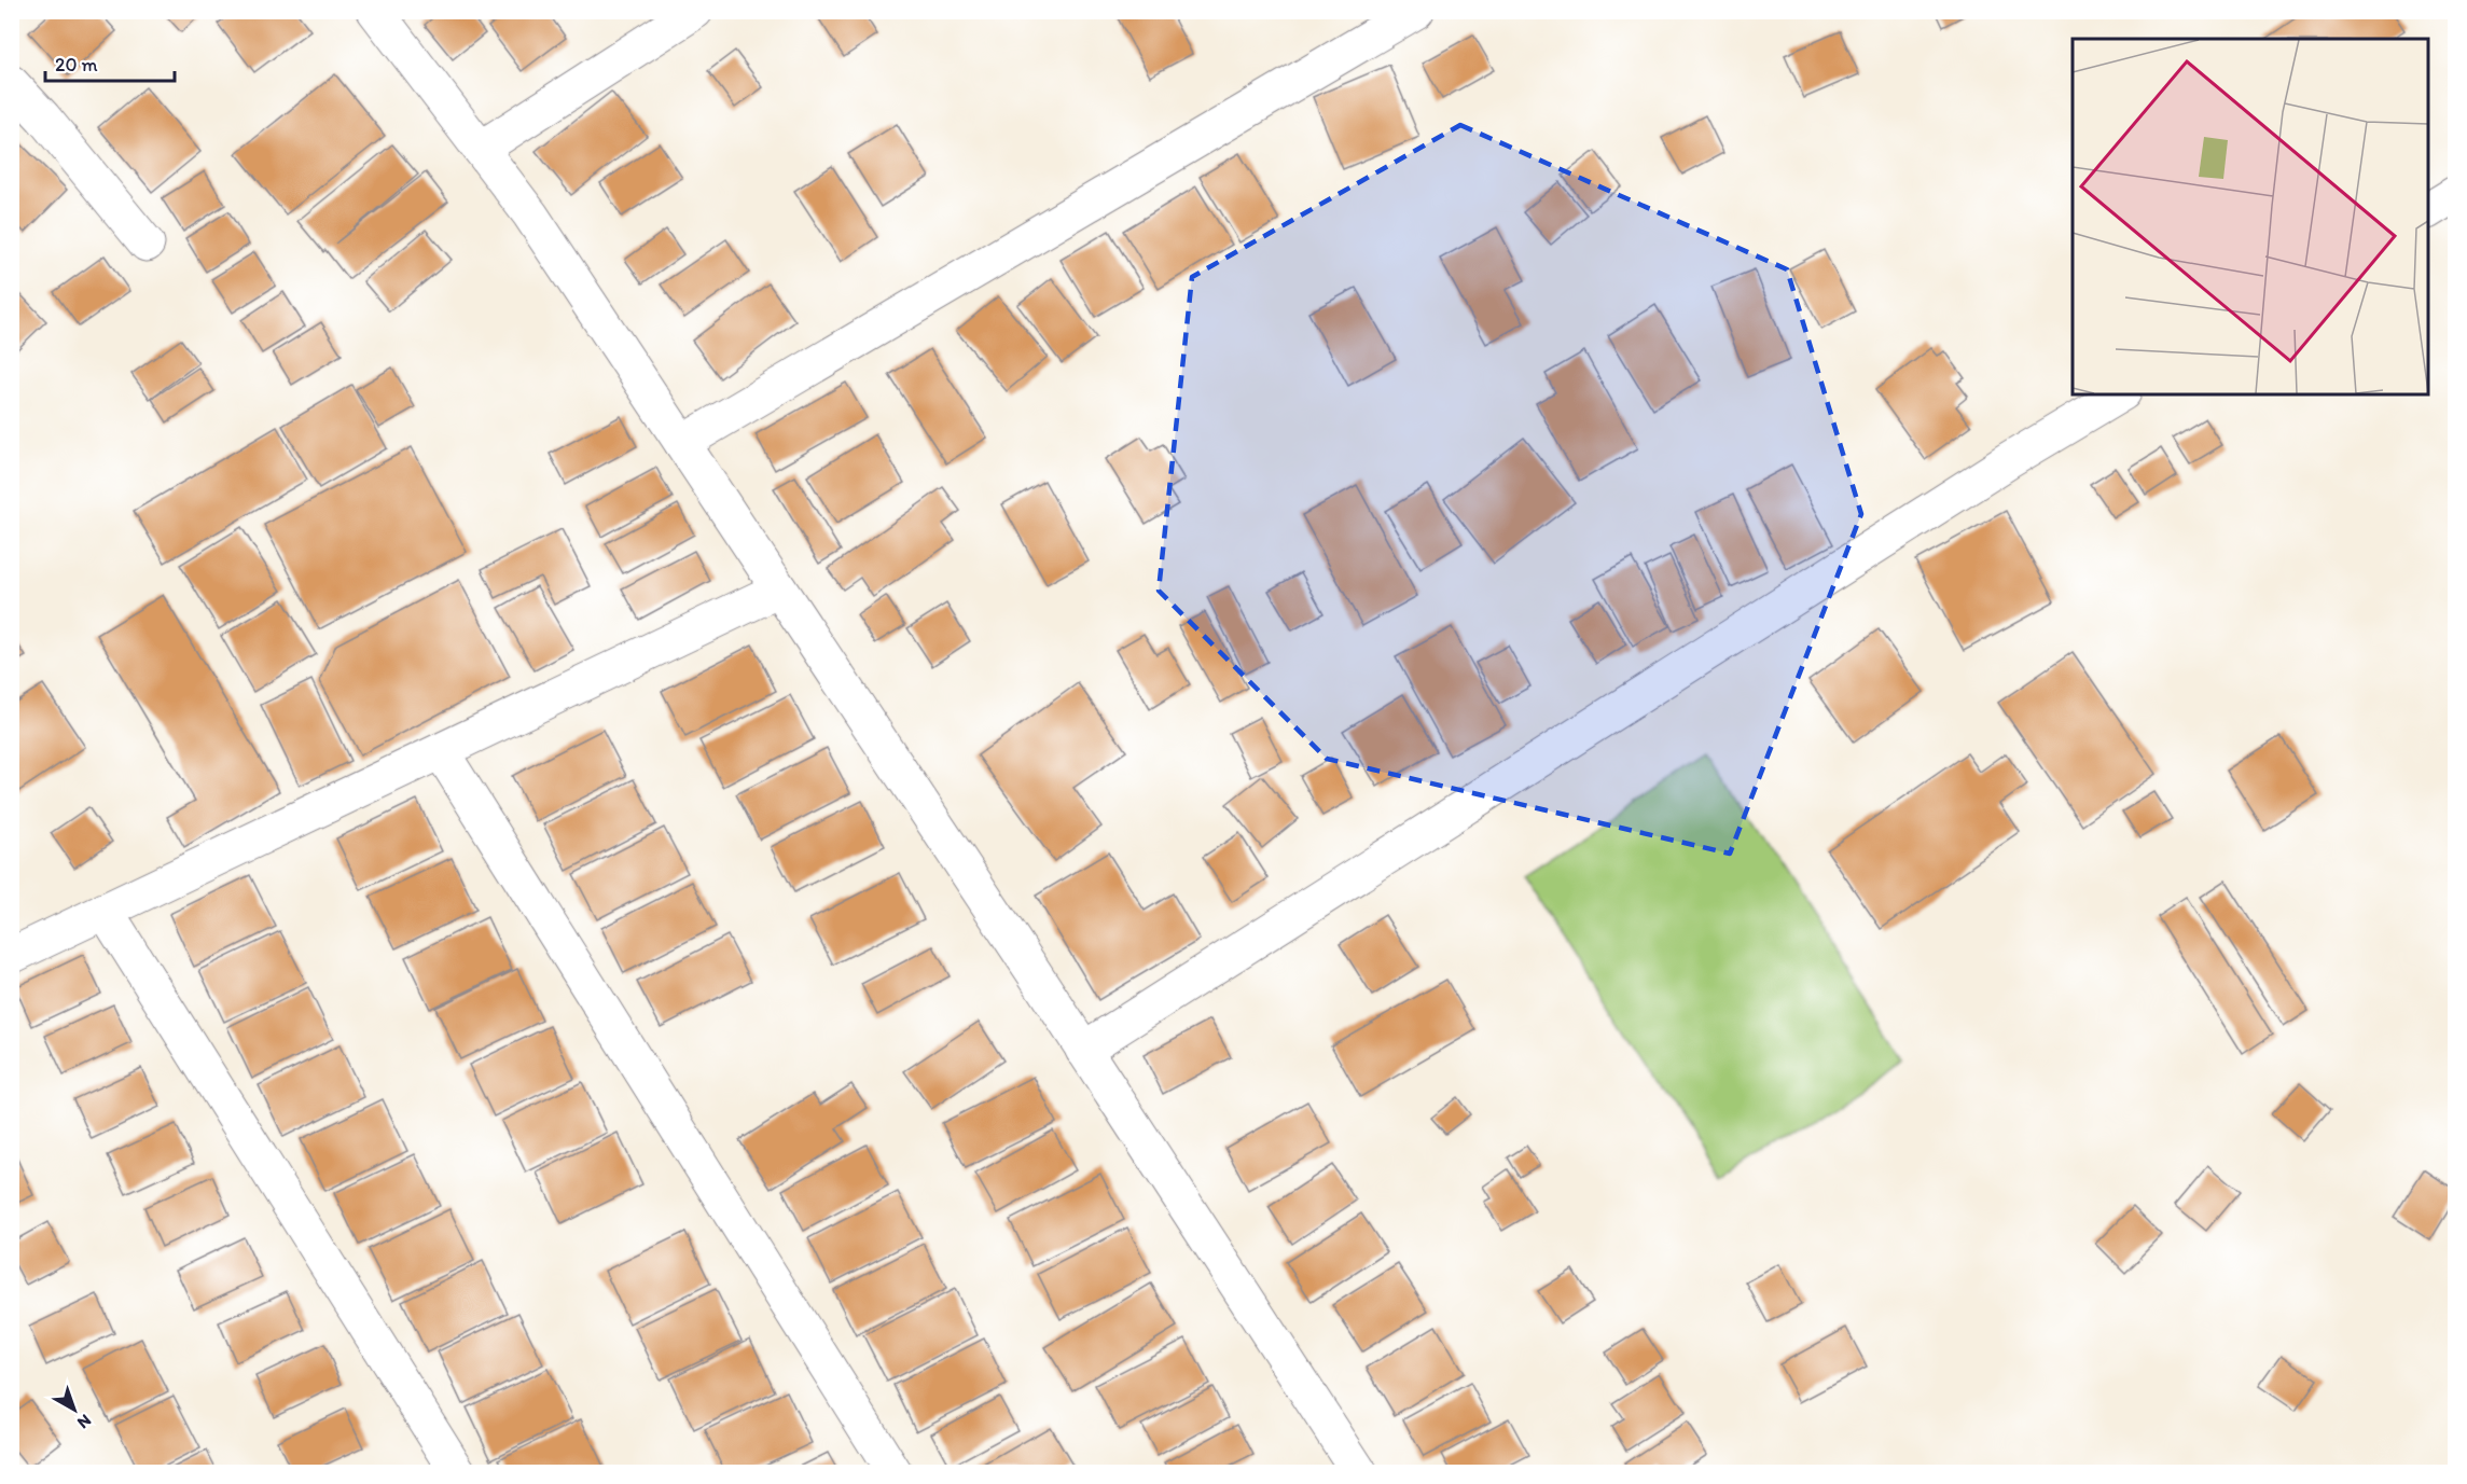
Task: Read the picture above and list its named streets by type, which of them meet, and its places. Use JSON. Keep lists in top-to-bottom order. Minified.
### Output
{"scale_bar":"20 m","north":"bottom right"}
